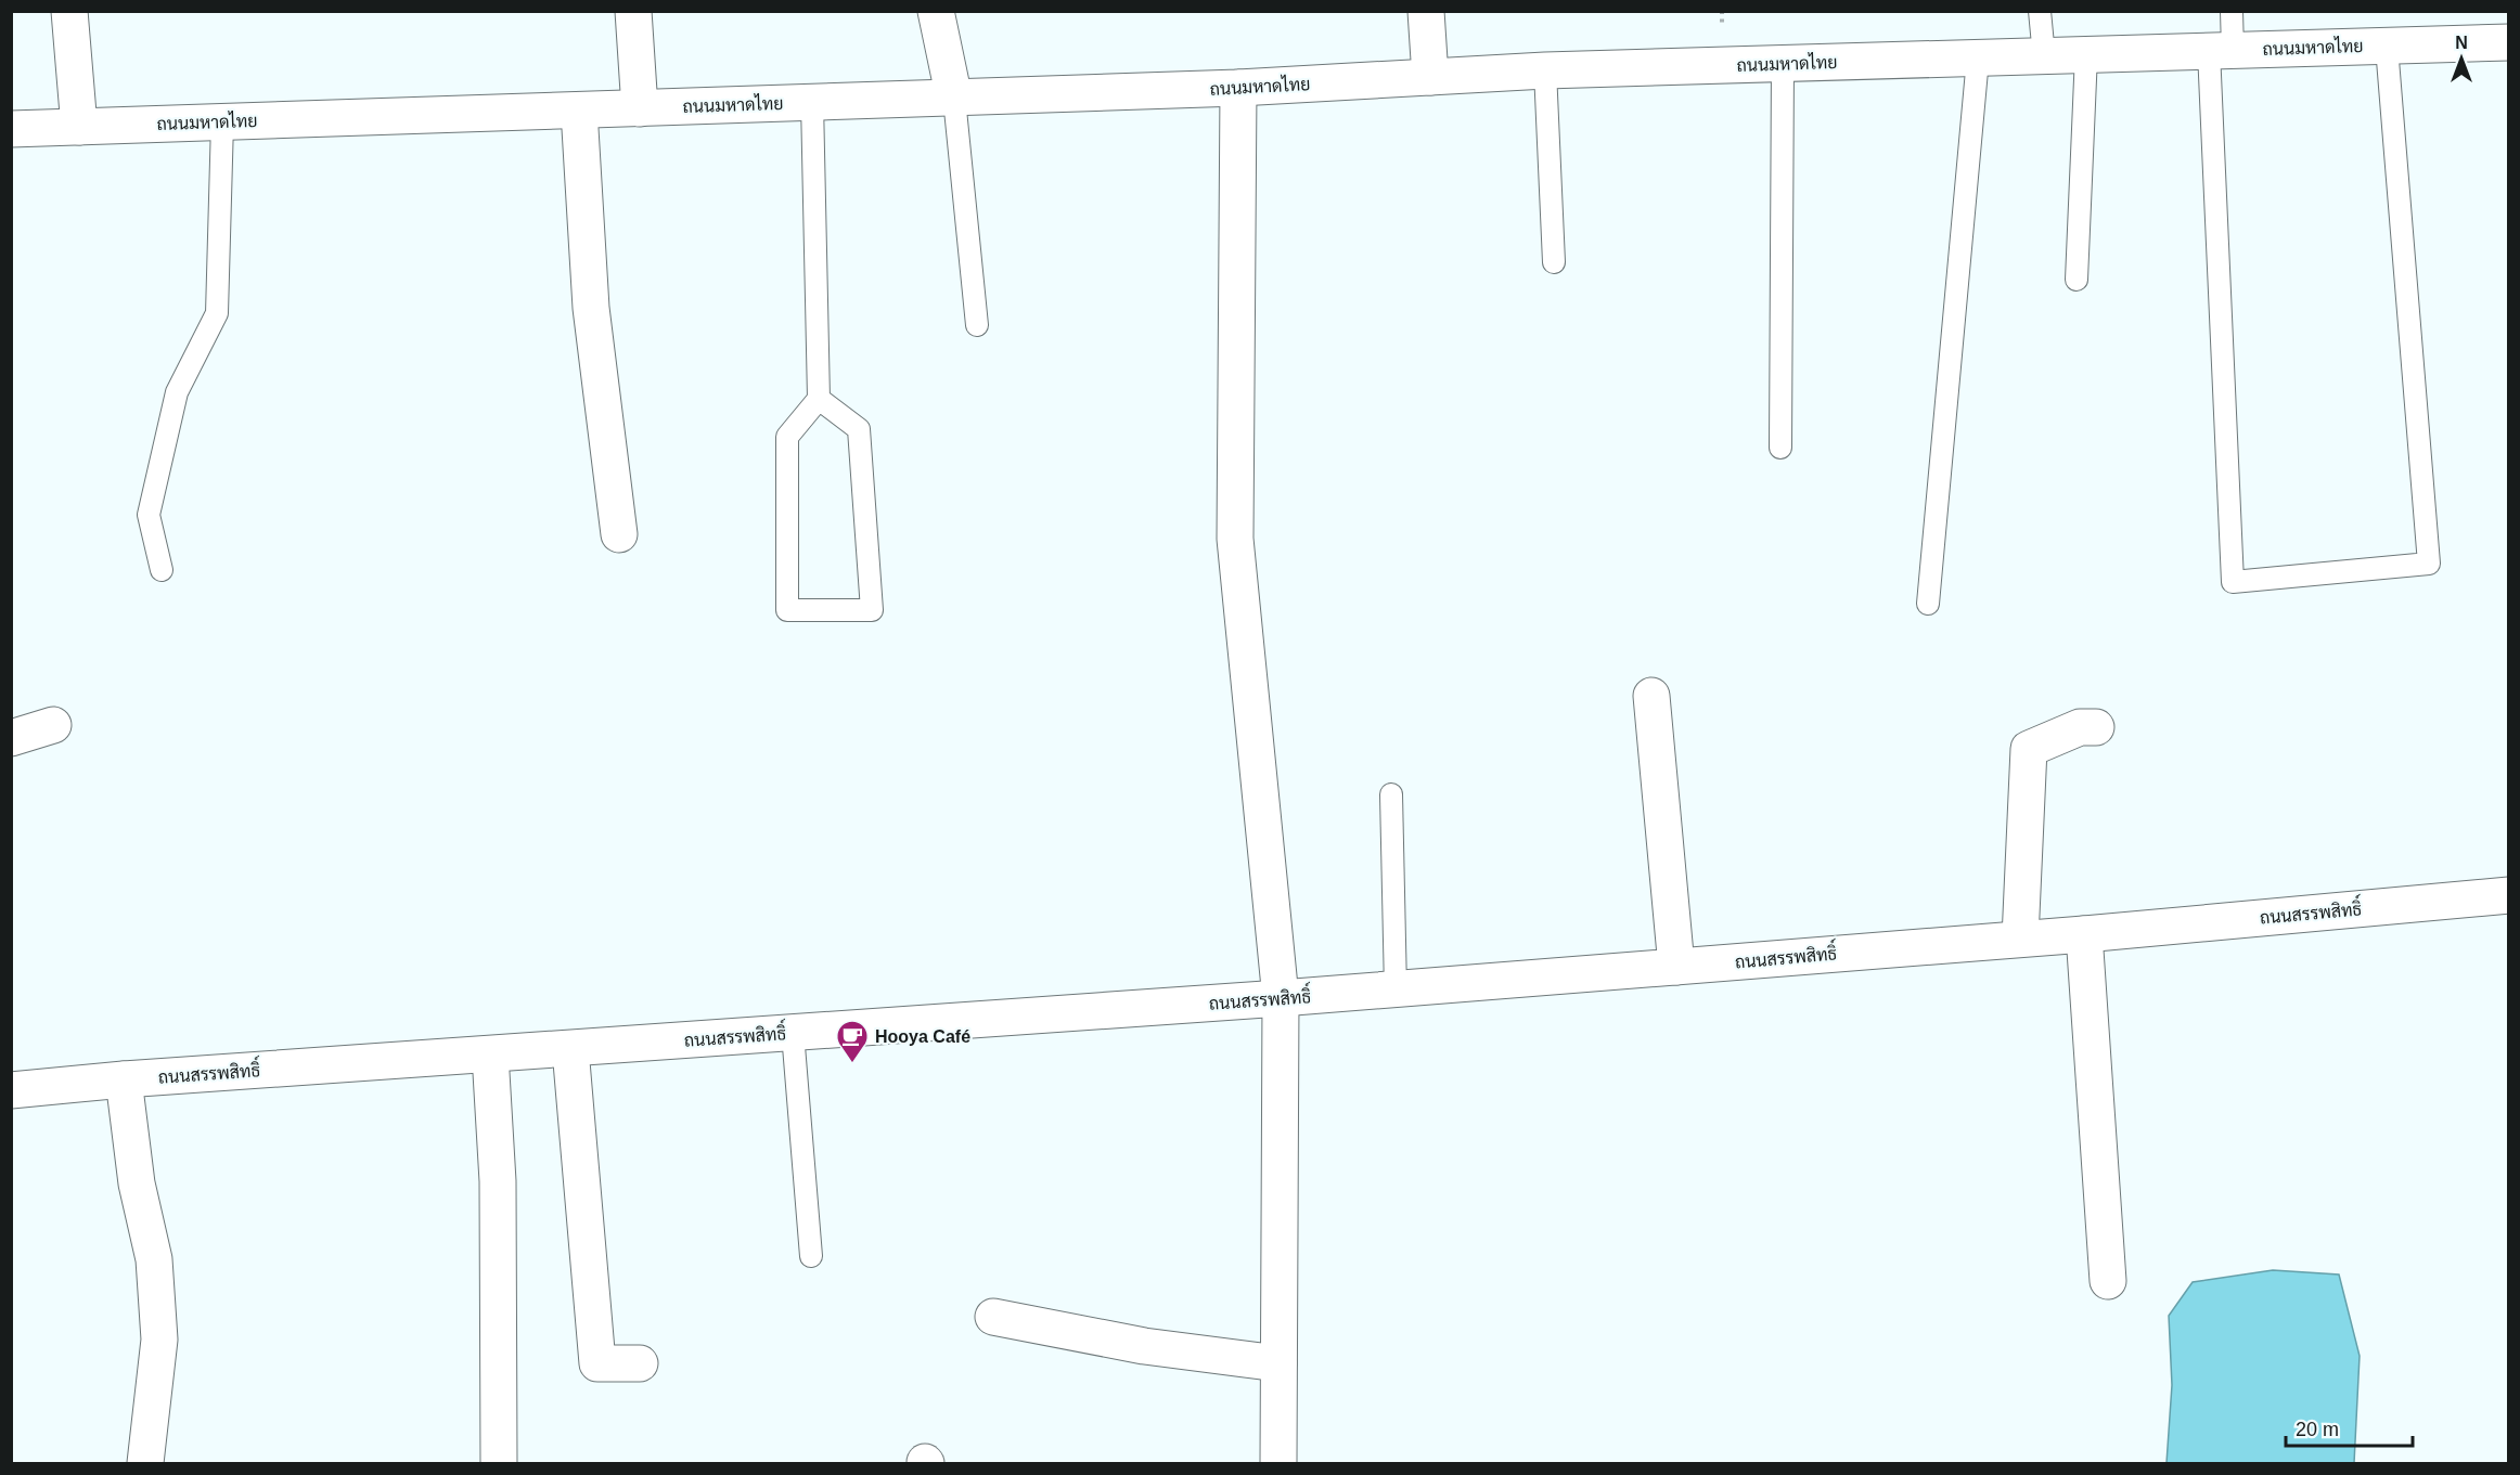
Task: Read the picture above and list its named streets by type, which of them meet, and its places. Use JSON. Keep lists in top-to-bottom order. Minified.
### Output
{"streets":{"street":["ถนนมหาดไทย","ถนนสรรพสิทธิ์"]},"places":{"cafe":["Hooya Café"]},"scale_bar":"20 m","north":"top"}
